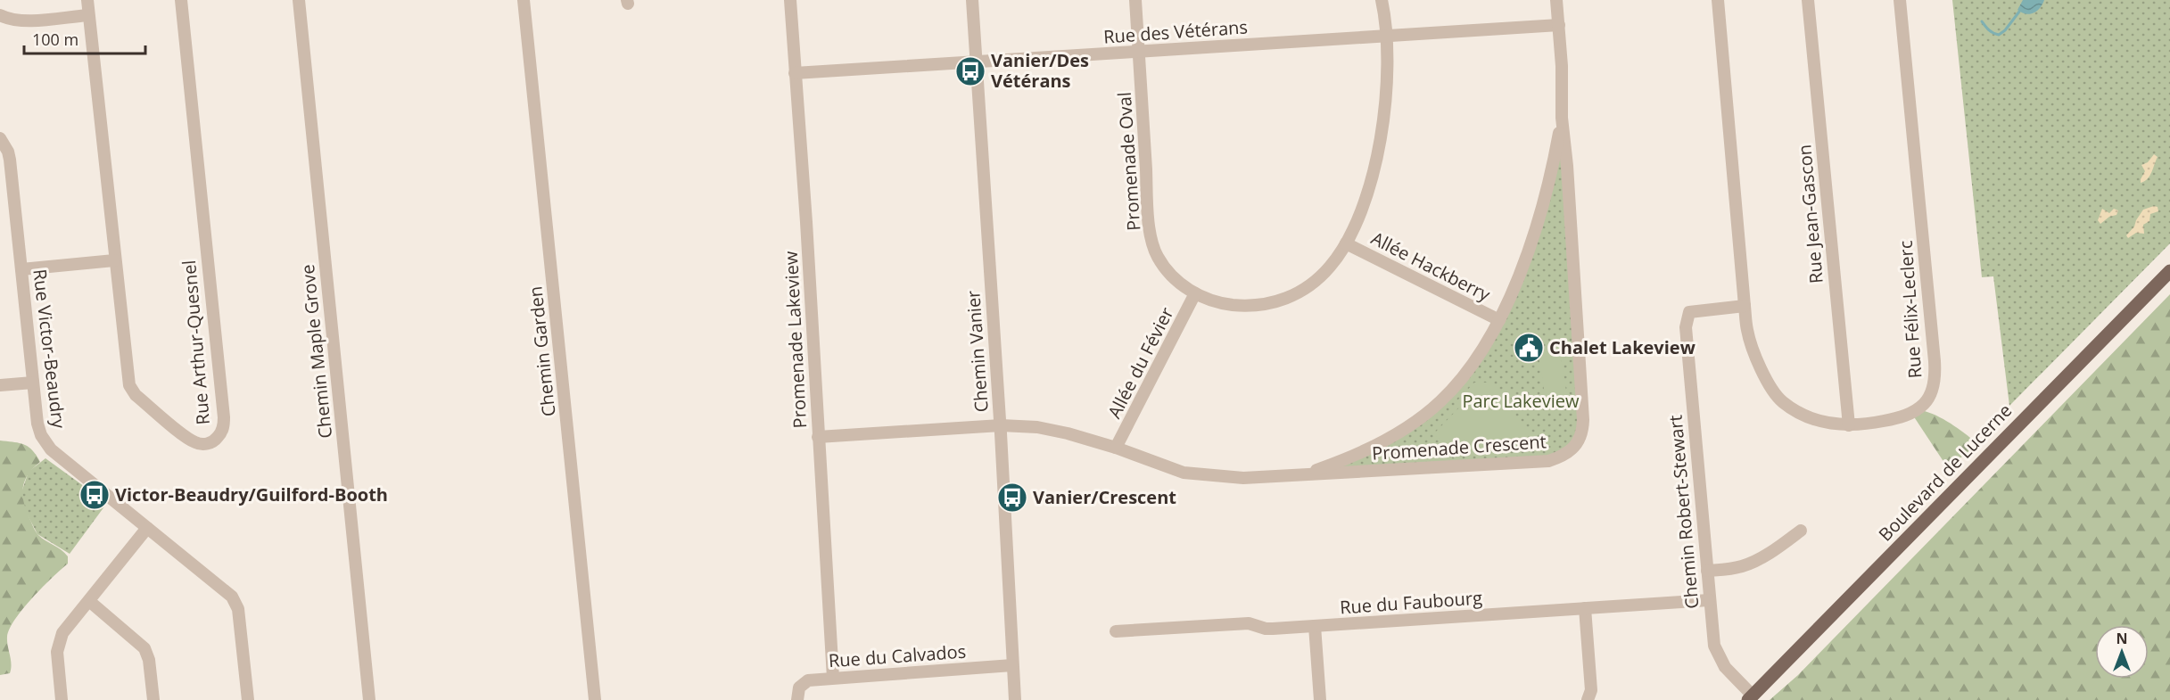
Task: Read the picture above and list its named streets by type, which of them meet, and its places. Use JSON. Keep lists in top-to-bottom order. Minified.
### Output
{"streets":{"main road":["Boulevard de Lucerne"],"street":["Rue des Vétérans","Promenade Oval","Rue Jean-Gascon","Allée Hackberry","Rue Félix-Leclerc","Promenade Lakeview","Rue Arthur-Quesnel","Rue Victor-Beaudry","Chemin Maple Grove","Chemin Garden","Chemin Vanier","Allée du Févier","Promenade Crescent","Chemin Robert-Stewart","Rue du Faubourg","Rue du Calvados"]},"crossings":[["Rue des Vétérans","Promenade Oval"],["Rue des Vétérans","Promenade Lakeview"],["Rue des Vétérans","Chemin Vanier"],["Rue des Vétérans","Promenade Crescent"],["Promenade Oval","Allée Hackberry"],["Promenade Oval","Allée du Févier"],["Rue Jean-Gascon","Rue Félix-Leclerc"],["Allée Hackberry","Promenade Crescent"],["Rue Félix-Leclerc","Chemin Robert-Stewart"],["Promenade Lakeview","Promenade Crescent"],["Promenade Lakeview","Rue du Calvados"],["Chemin Vanier","Promenade Crescent"],["Chemin Vanier","Rue du Calvados"],["Allée du Févier","Promenade Crescent"],["Boulevard de Lucerne","Chemin Robert-Stewart"],["Chemin Robert-Stewart","Rue du Faubourg"]],"parks":["Parc Lakeview"],"places":{"bus stop":["Vanier/Des Vétérans","Victor-Beaudry/Guilford-Booth","Vanier/Crescent"],"public building":["Chalet Lakeview"]},"scale_bar":"100 m","north":"top"}
